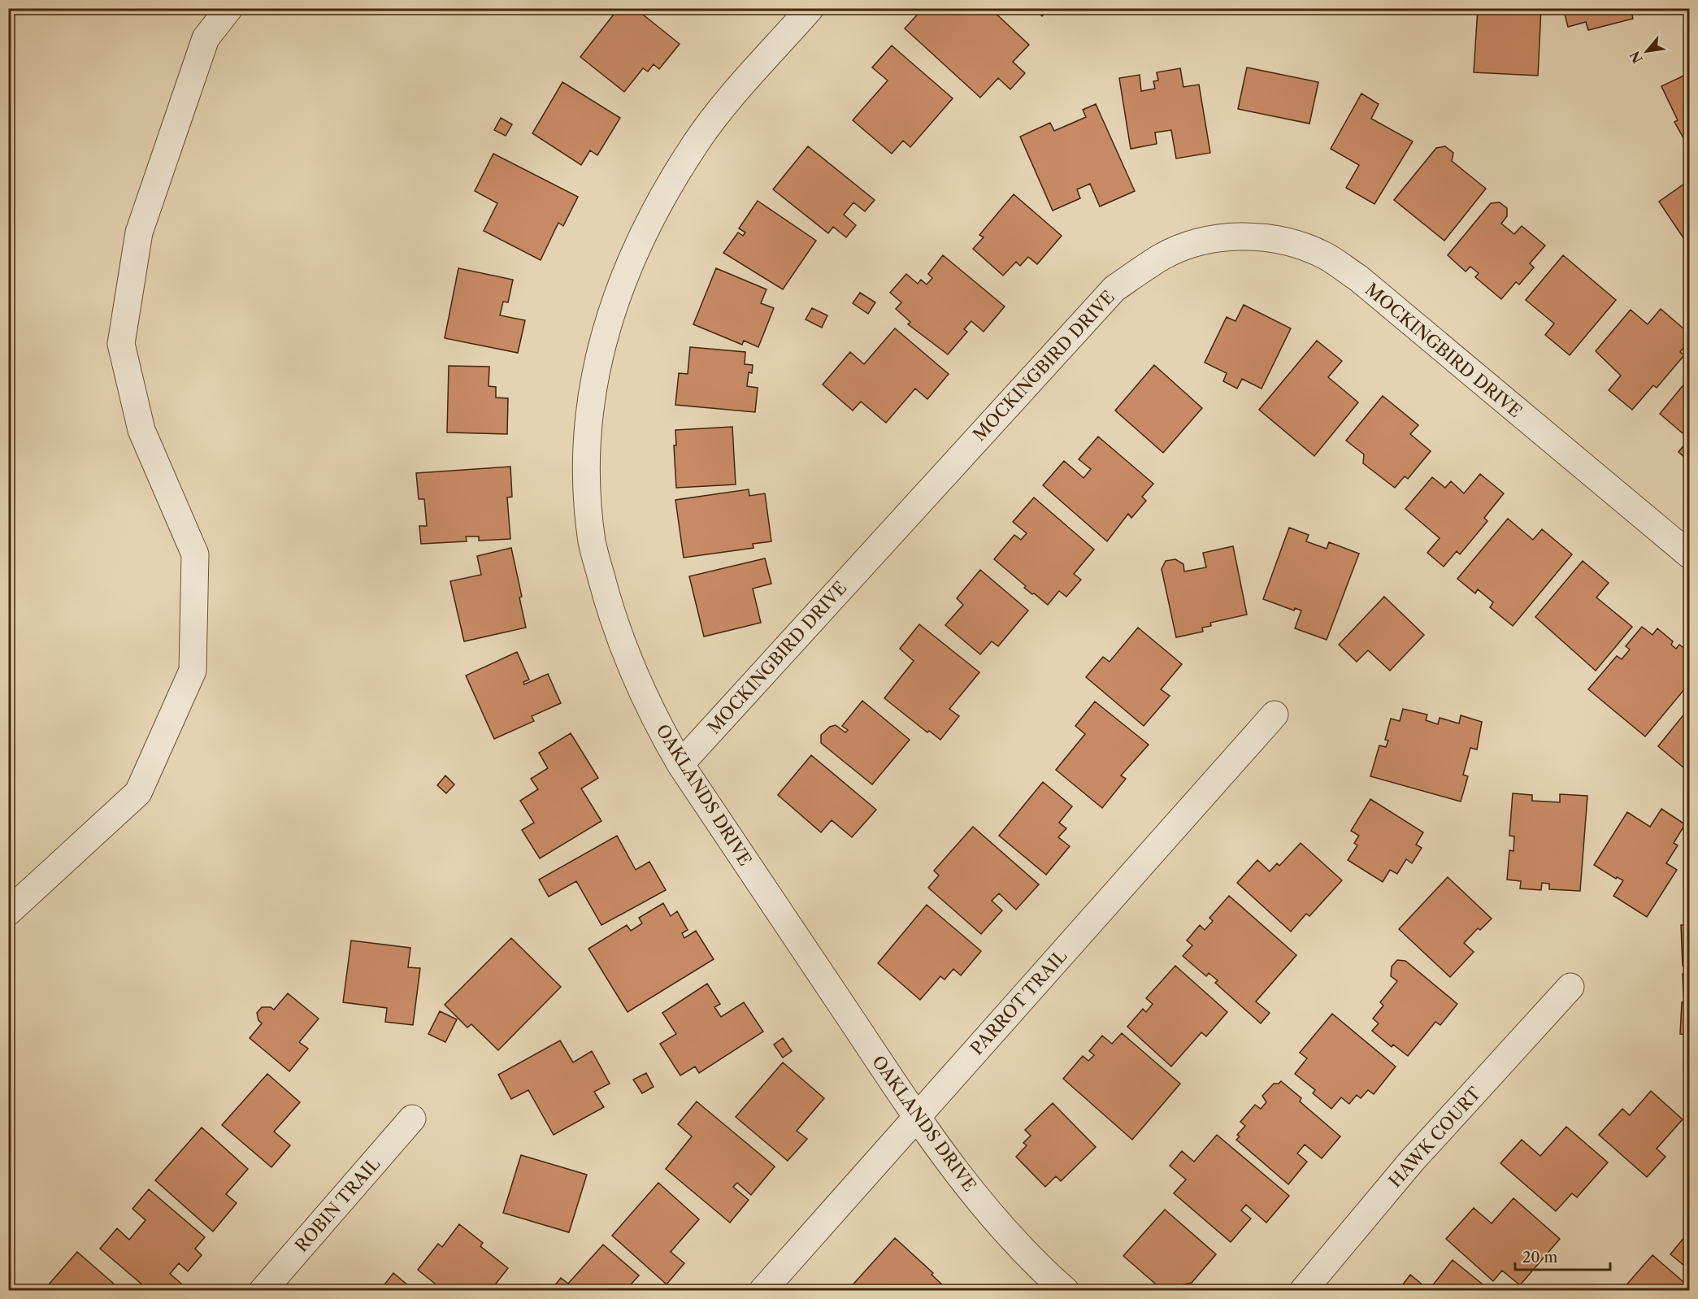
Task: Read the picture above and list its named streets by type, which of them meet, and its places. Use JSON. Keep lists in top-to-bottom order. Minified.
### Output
{"streets":{"street":["MOCKINGBIRD DRIVE","OAKLANDS DRIVE","PARROT TRAIL","HAWK COURT","ROBIN TRAIL"]},"crossings":[["MOCKINGBIRD DRIVE","OAKLANDS DRIVE"],["OAKLANDS DRIVE","PARROT TRAIL"]],"scale_bar":"20 m","north":"bottom left"}
